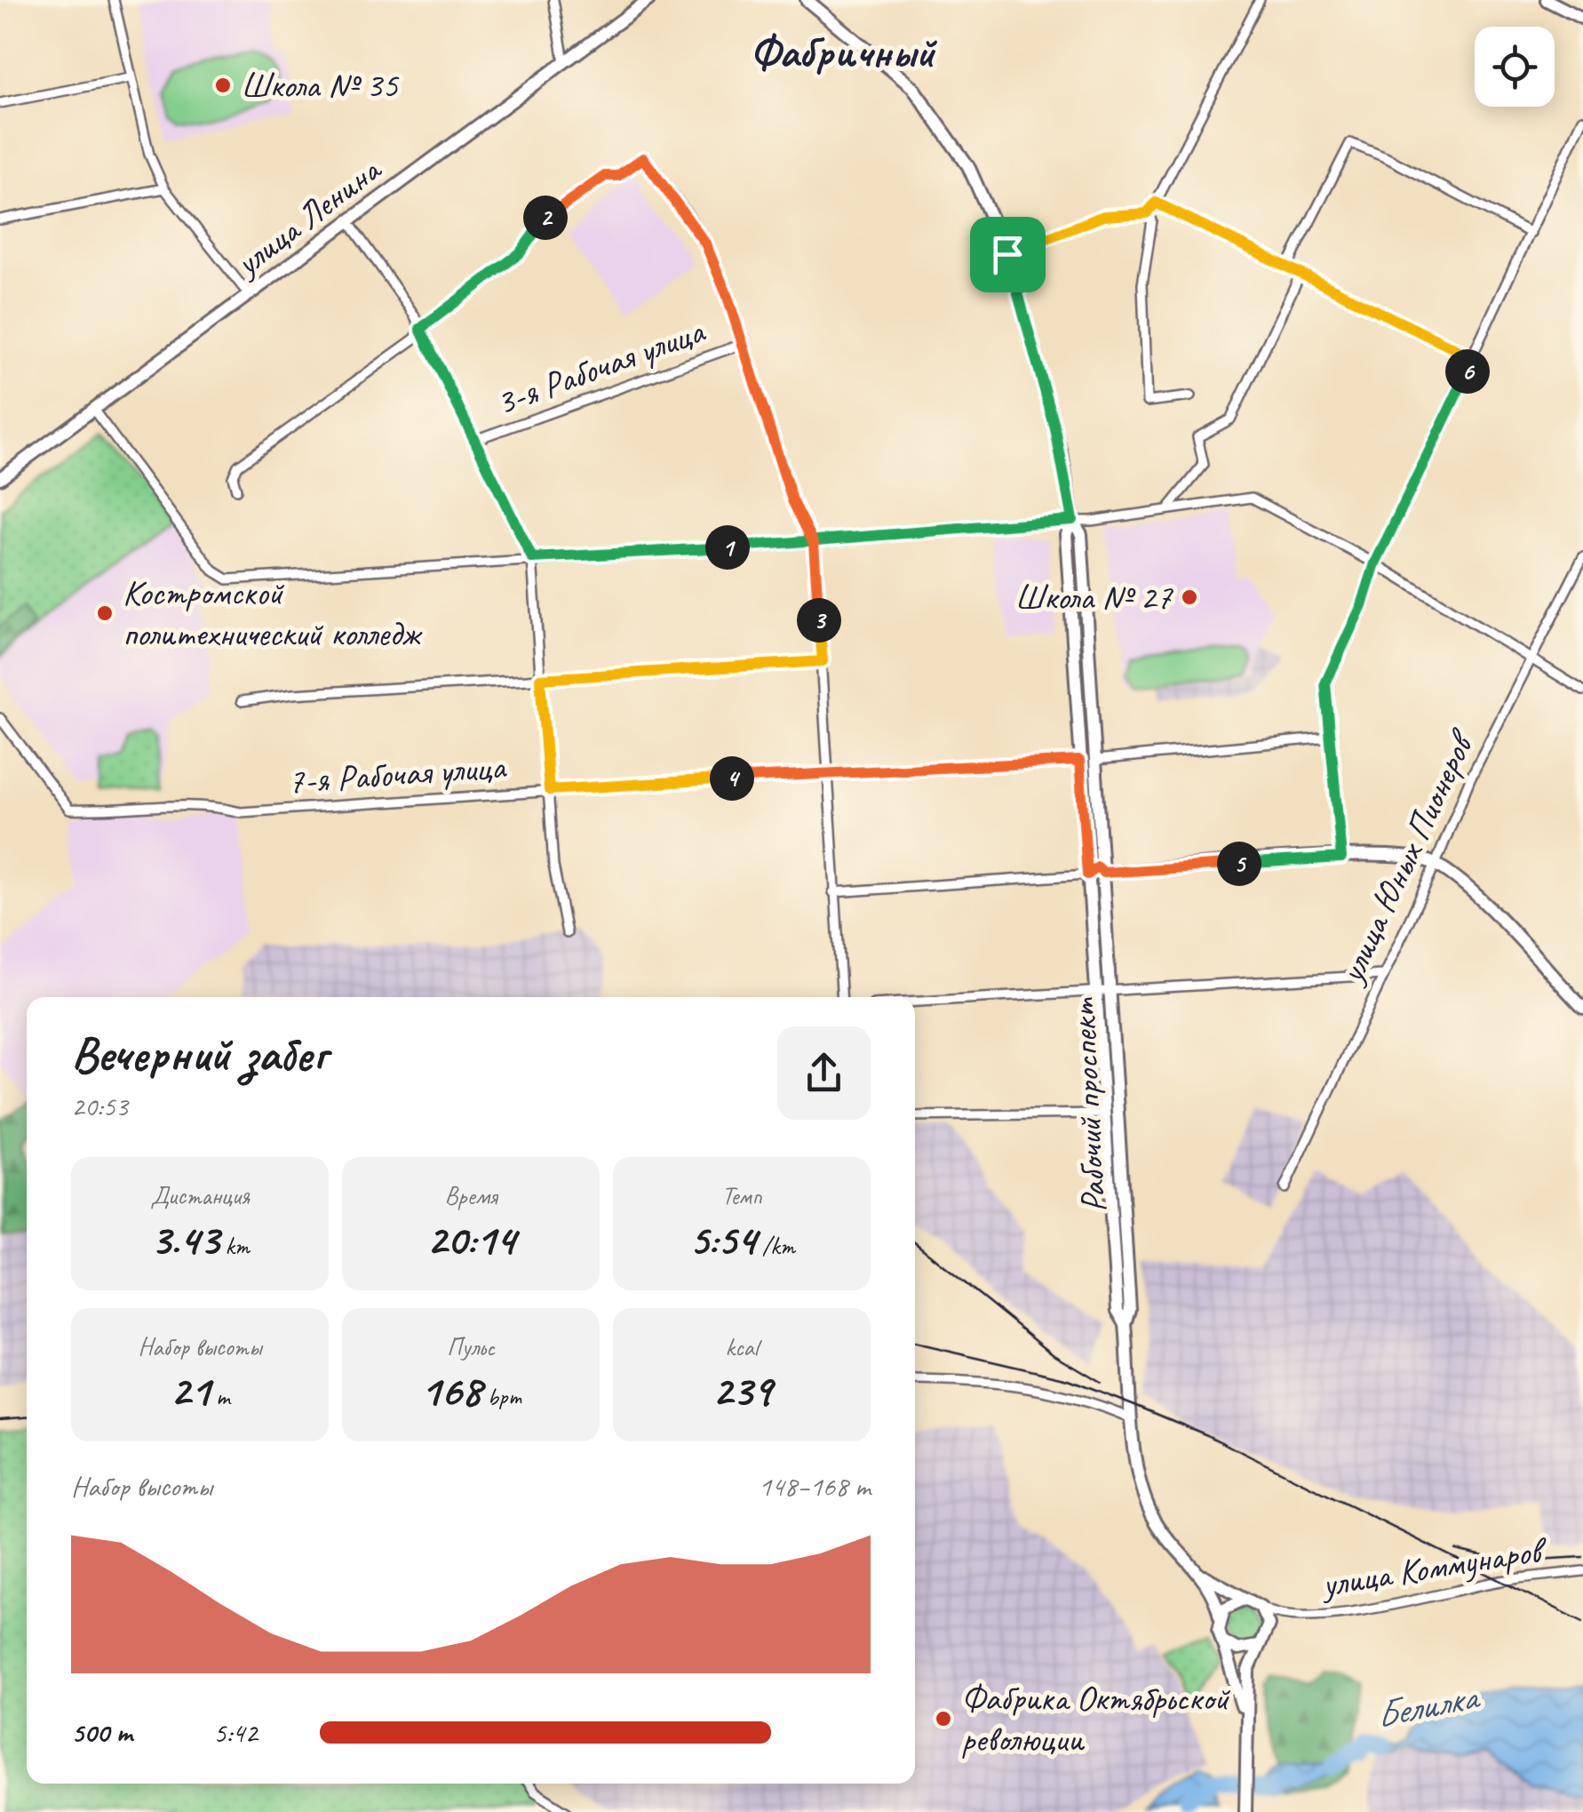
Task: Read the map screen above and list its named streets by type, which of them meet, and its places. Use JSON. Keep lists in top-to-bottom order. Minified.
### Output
{"streets":{"street":["улица Ленина","3-я Рабочая улица","7-я Рабочая улица","улица Юных Пионеров","Рабочий проспект","улица Коммунаров"]},"crossings":[["7-я Рабочая улица","Рабочий проспект"]],"districts":["Фабричный"],"water":["Белилка"],"places":["Школа № 35","Школа № 27","Костромской политехнический колледж","Фабрика Октябрьской революции"],"page":{"pins":["2","6","1","3","4","5"],"heading":["Вечерний забег","20:53"],"stats":[["Дистанция","3.43 km"],["Время","20:14"],["Темп","5:54 /km"],["Набор высоты","21 m"],["Пульс","168 bpm"],["kcal","239"]],"chart":["Набор высоты","148–168 m"],"list":[{"name":"500 m","note":"5:42"}]}}
